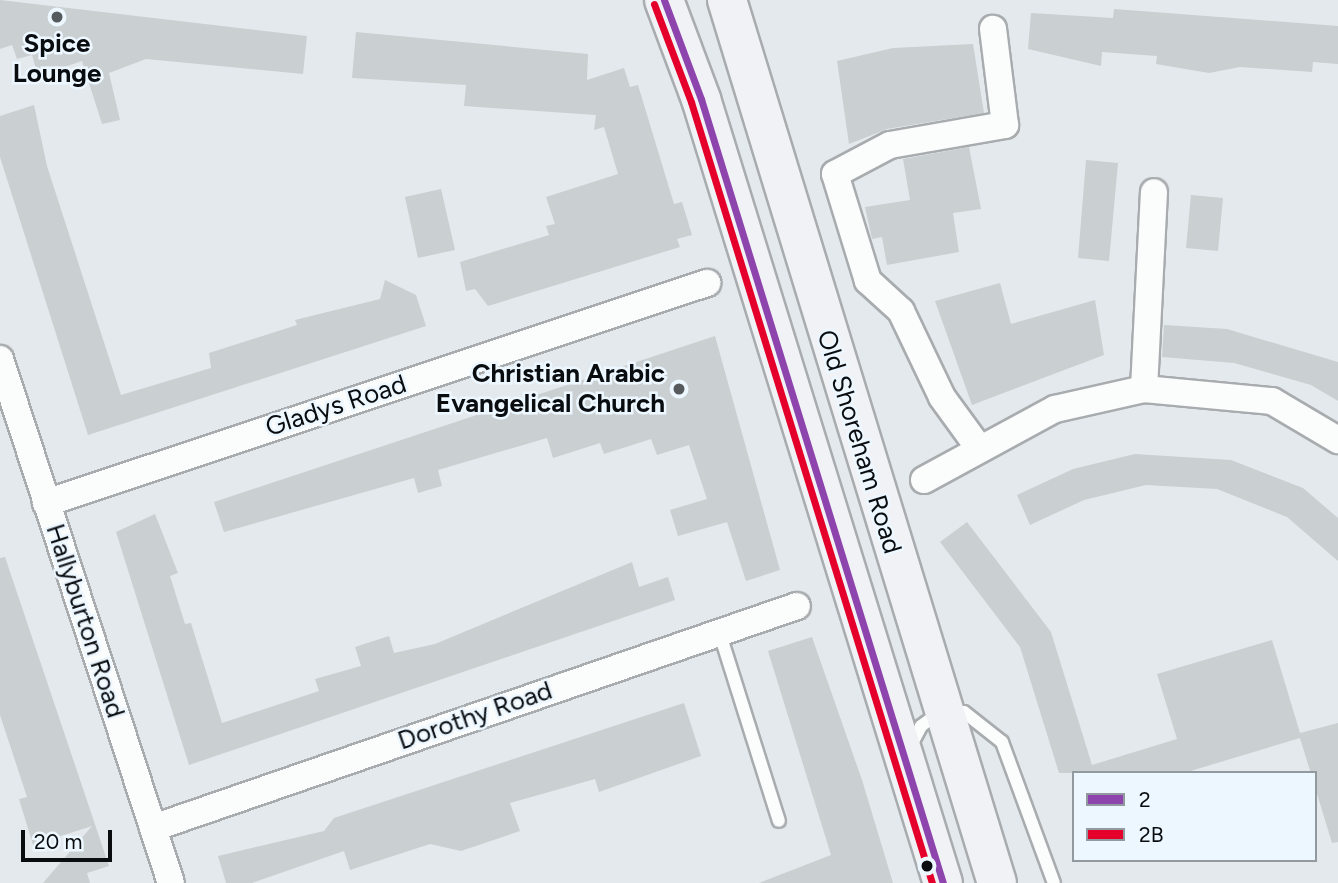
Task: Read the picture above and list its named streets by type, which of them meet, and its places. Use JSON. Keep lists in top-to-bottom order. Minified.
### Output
{"streets":{"main road":["Old Shoreham Road"],"street":["Gladys Road","Hallyburton Road","Dorothy Road"]},"crossings":[["Gladys Road","Hallyburton Road"],["Hallyburton Road","Dorothy Road"]],"places":["Spice Lounge","Christian Arabic Evangelical Church"],"lines":["transit line 2","transit line 2B"],"legend":["2","2B"],"scale_bar":"20 m"}
